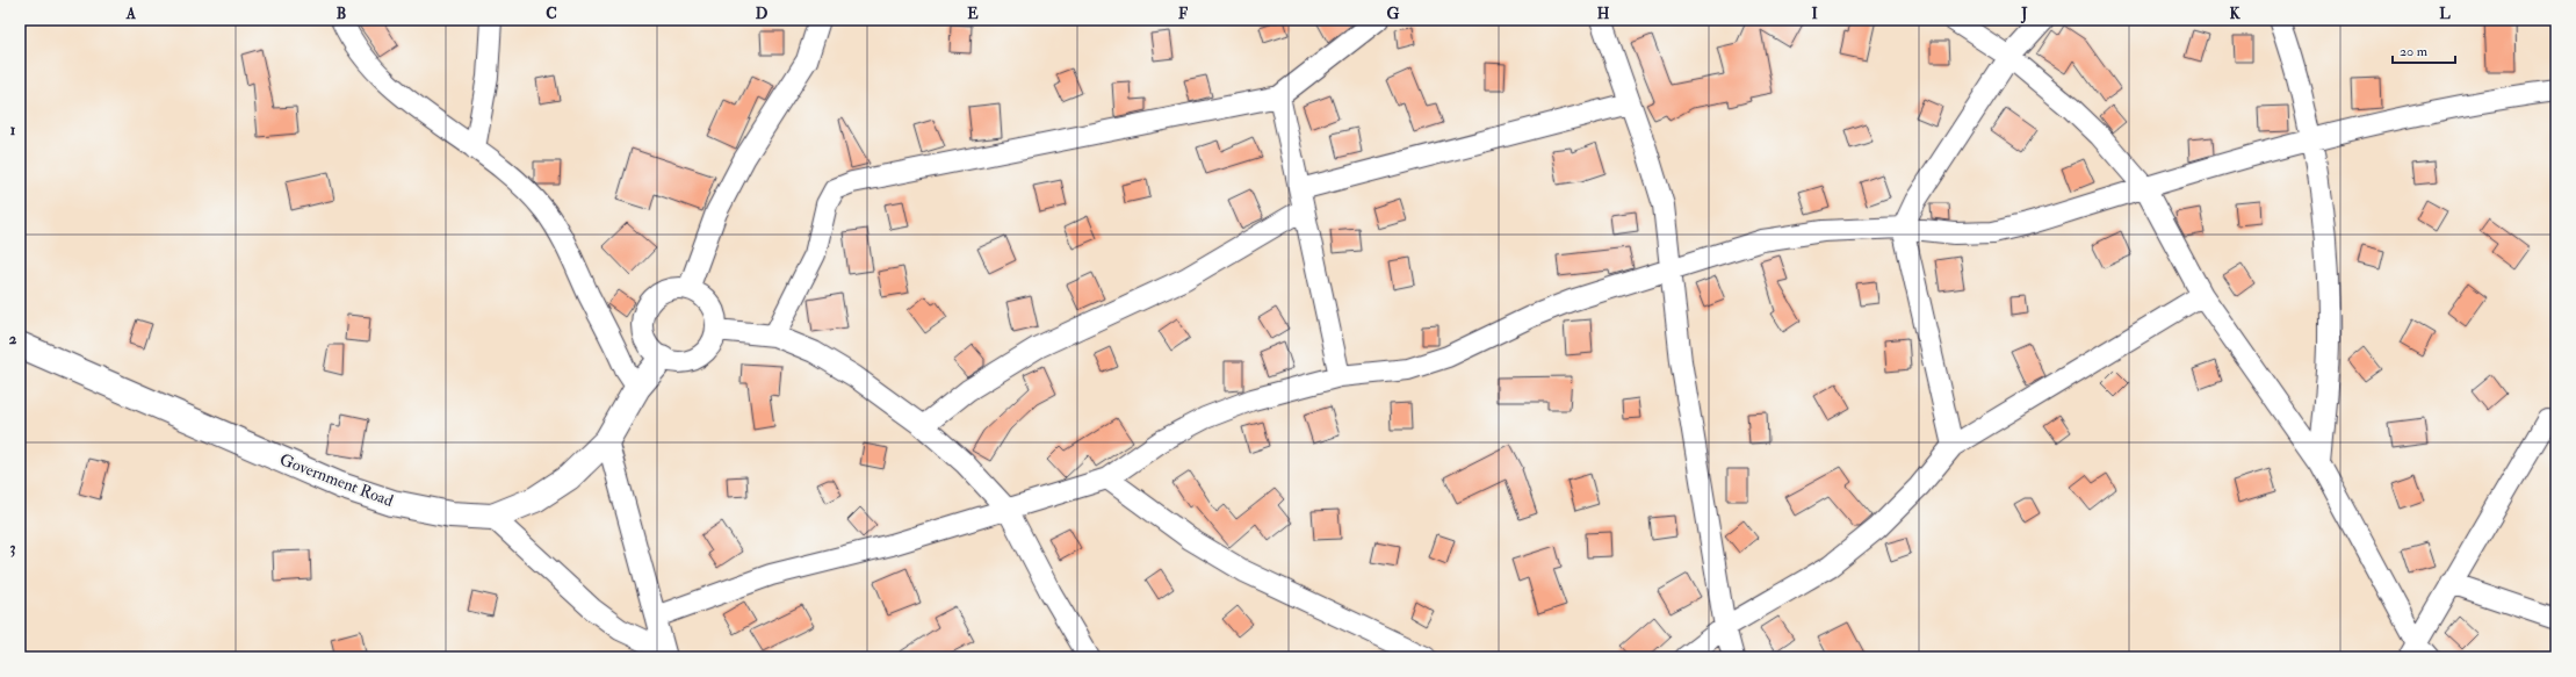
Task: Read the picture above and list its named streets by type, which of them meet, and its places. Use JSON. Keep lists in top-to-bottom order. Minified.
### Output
{"streets":{"street":["Government Road"]},"scale_bar":"20 m","grid":{"columns":["A","B","C","D","E","F","G","H","I","J","K","L"],"rows":["1","2","3"]}}
